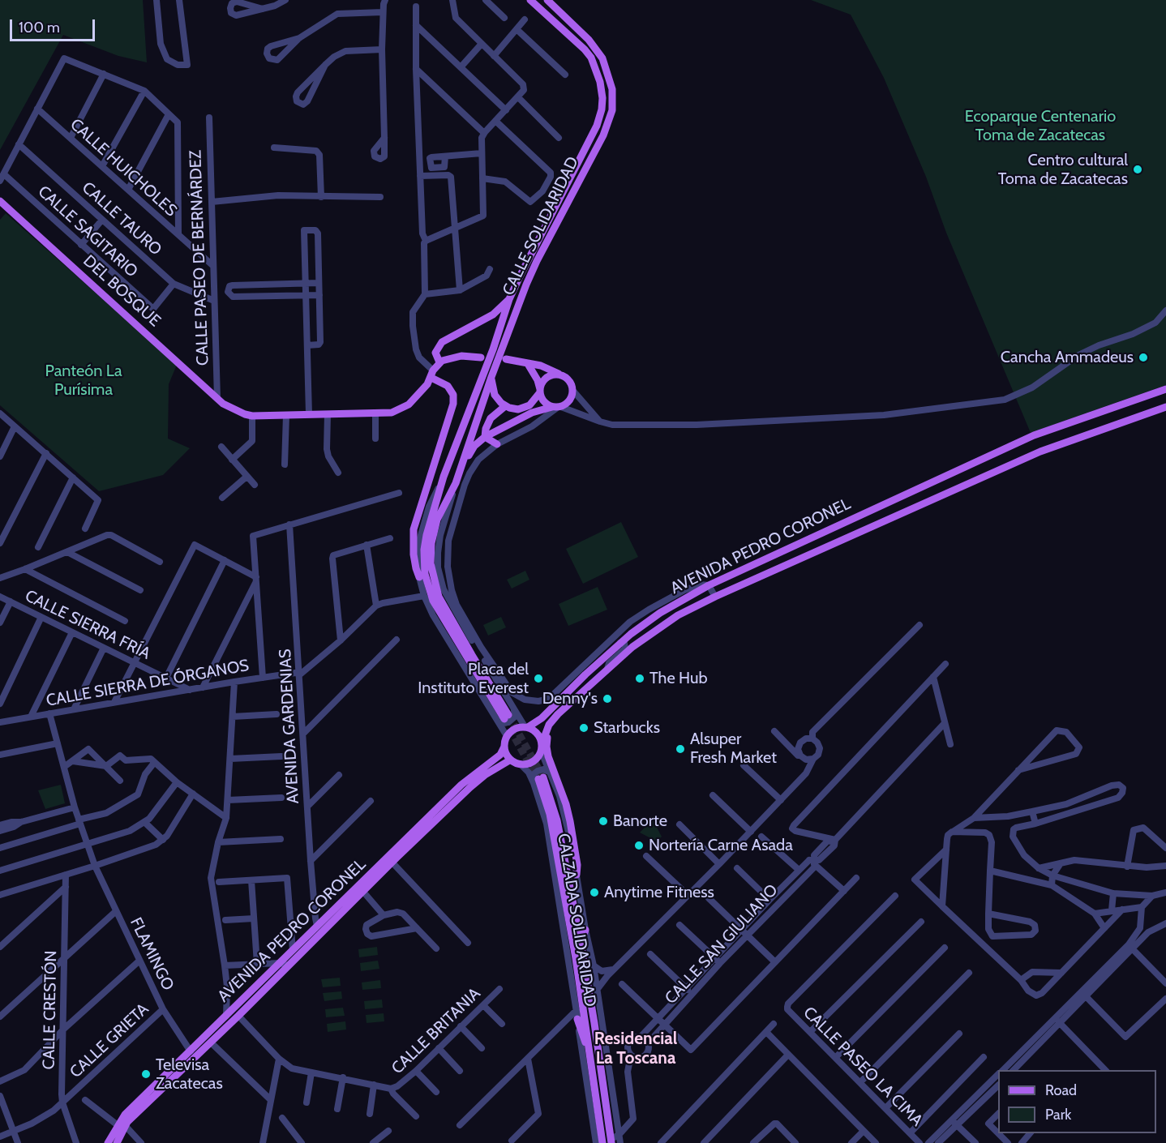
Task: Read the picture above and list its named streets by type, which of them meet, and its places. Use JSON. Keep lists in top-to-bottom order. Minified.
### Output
{"streets":{"main road":["CALLE SOLIDARIDAD","DEL BOSQUE","AVENIDA PEDRO CORONEL","CALZADA SOLIDARIDAD"],"street":["CALLE HUICHOLES","CALLE TAURO","CALLE SAGITARIO","CALLE PASEO DE BERNÁRDEZ","CALLE SIERRA FRÍA","CALLE SIERRA DE ÓRGANOS","AVENIDA GARDENIAS","CALLE SAN GIULIANO","FLAMINGO","CALLE CRESTÓN","CALLE BRITANIA","CALLE GRIETA","CALLE PASEO LA CIMA"]},"crossings":[["CALLE HUICHOLES","CALLE PASEO DE BERNÁRDEZ"],["CALLE TAURO","CALLE SAGITARIO"],["CALLE TAURO","CALLE PASEO DE BERNÁRDEZ"],["CALLE PASEO DE BERNÁRDEZ","DEL BOSQUE"],["AVENIDA PEDRO CORONEL","AVENIDA GARDENIAS"],["AVENIDA PEDRO CORONEL","CALZADA SOLIDARIDAD"],["AVENIDA PEDRO CORONEL","FLAMINGO"],["AVENIDA PEDRO CORONEL","CALLE BRITANIA"],["CALLE SIERRA FRÍA","CALLE SIERRA DE ÓRGANOS"],["CALLE SIERRA DE ÓRGANOS","AVENIDA GARDENIAS"],["CALLE SIERRA DE ÓRGANOS","FLAMINGO"],["FLAMINGO","CALLE GRIETA"],["CALLE CRESTÓN","CALLE GRIETA"]],"districts":["Residencial La Toscana"],"parks":["Ecoparque Centenario Toma de Zacatecas","Panteón La Purísima"],"places":["Centro cultural Toma de Zacatecas","Cancha Ammadeus","Placa del Instituto Everest","The Hub","Denny's","Starbucks","Alsuper Fresh Market","Banorte","Nortería Carne Asada","Anytime Fitness","Televisa Zacatecas"],"legend":["Road","Park"],"scale_bar":"100 m"}
